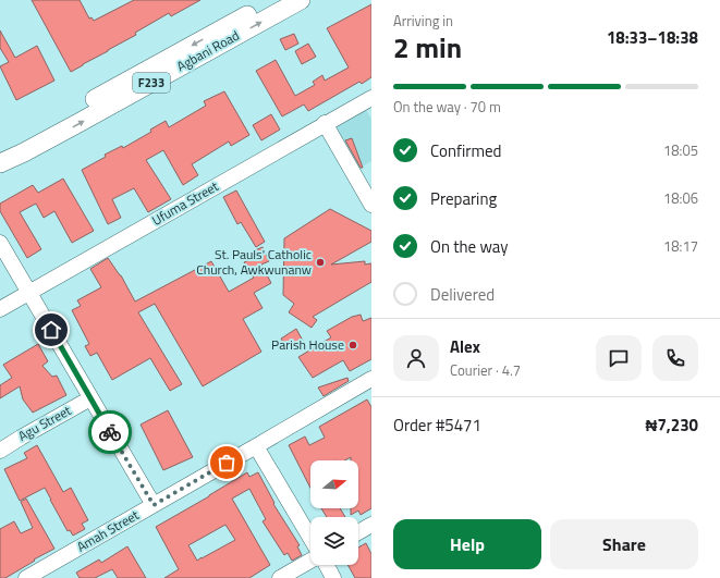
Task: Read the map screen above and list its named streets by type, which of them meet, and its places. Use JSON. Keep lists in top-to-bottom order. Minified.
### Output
{"streets":{"main road":["Agbani Road","F233"],"street":["Ufuma Street","Agu Street","Amah Street"]},"places":["St. Pauls' Catholic Church, Awkwunanw","Parish House"],"north":"right","page":{"heading":["2 min","Arriving in","18:33–18:38"],"panel":["Alex","Courier · 4.7","Order #5471","₦7,230"],"bar":"On the way · 70 m","list":[["Confirmed","18:05"],["Preparing","18:06"],["On the way","18:17"],"Delivered"],"buttons":["Help","Share"]}}
